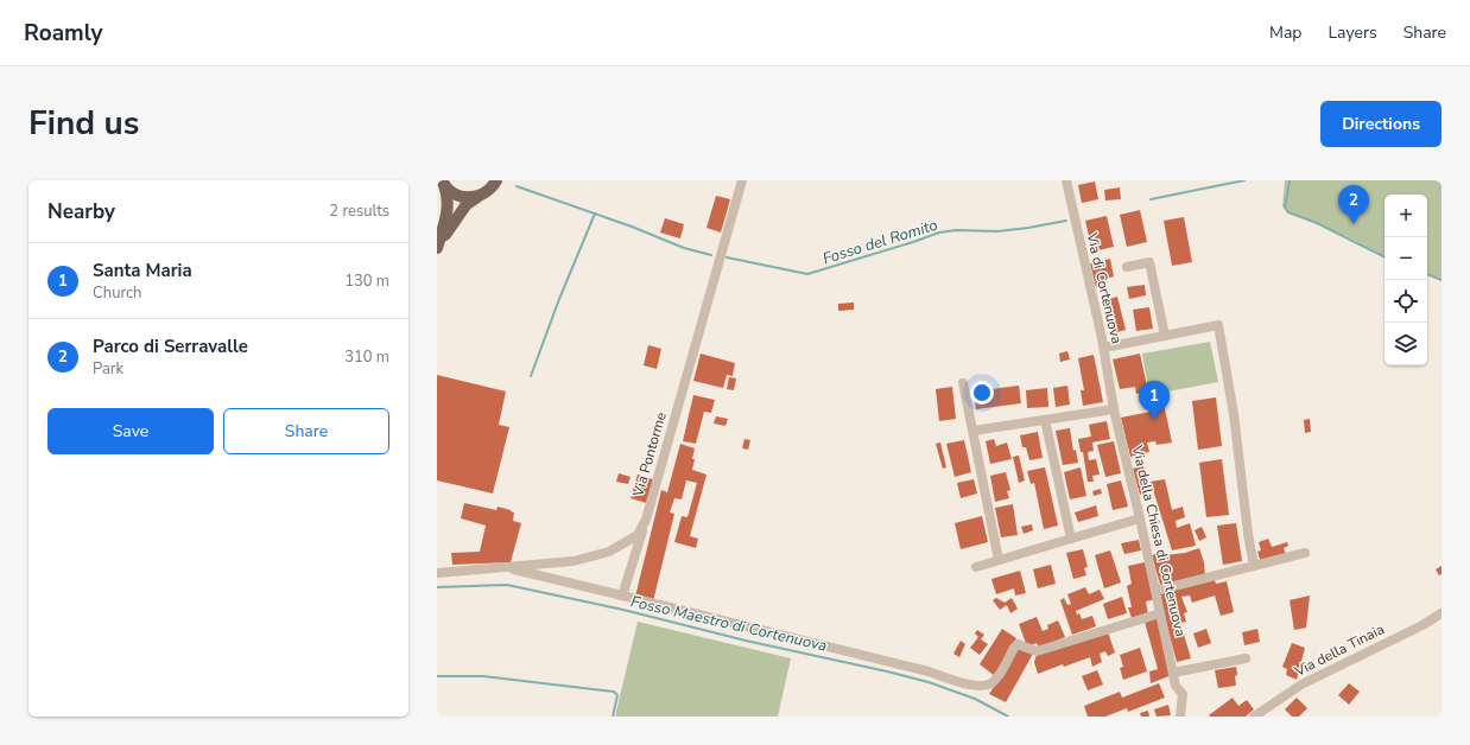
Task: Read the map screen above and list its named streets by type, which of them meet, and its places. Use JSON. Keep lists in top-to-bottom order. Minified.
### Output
{"streets":{"street":["Via di Cortenuova","Via Pontorme","Via della Chiesa di Cortenuova","Via della Tinaia"]},"crossings":[["Via di Cortenuova","Via della Chiesa di Cortenuova"]],"water":["Fosso del Romito","Fosso Maestro di Cortenuova"],"page":{"header":"Roamly","nav":["Map","Layers","Share"],"title":"Find us","buttons":["Directions",["Save","Share"]],"heading":["Nearby","2 results"],"pins":["2","1"],"map_buttons":["+","−"],"list":[{"mark":"1","name":"Santa Maria","note":"Church","value":"130 m"},{"mark":"2","name":"Parco di Serravalle","note":"Park","value":"310 m"}]}}
